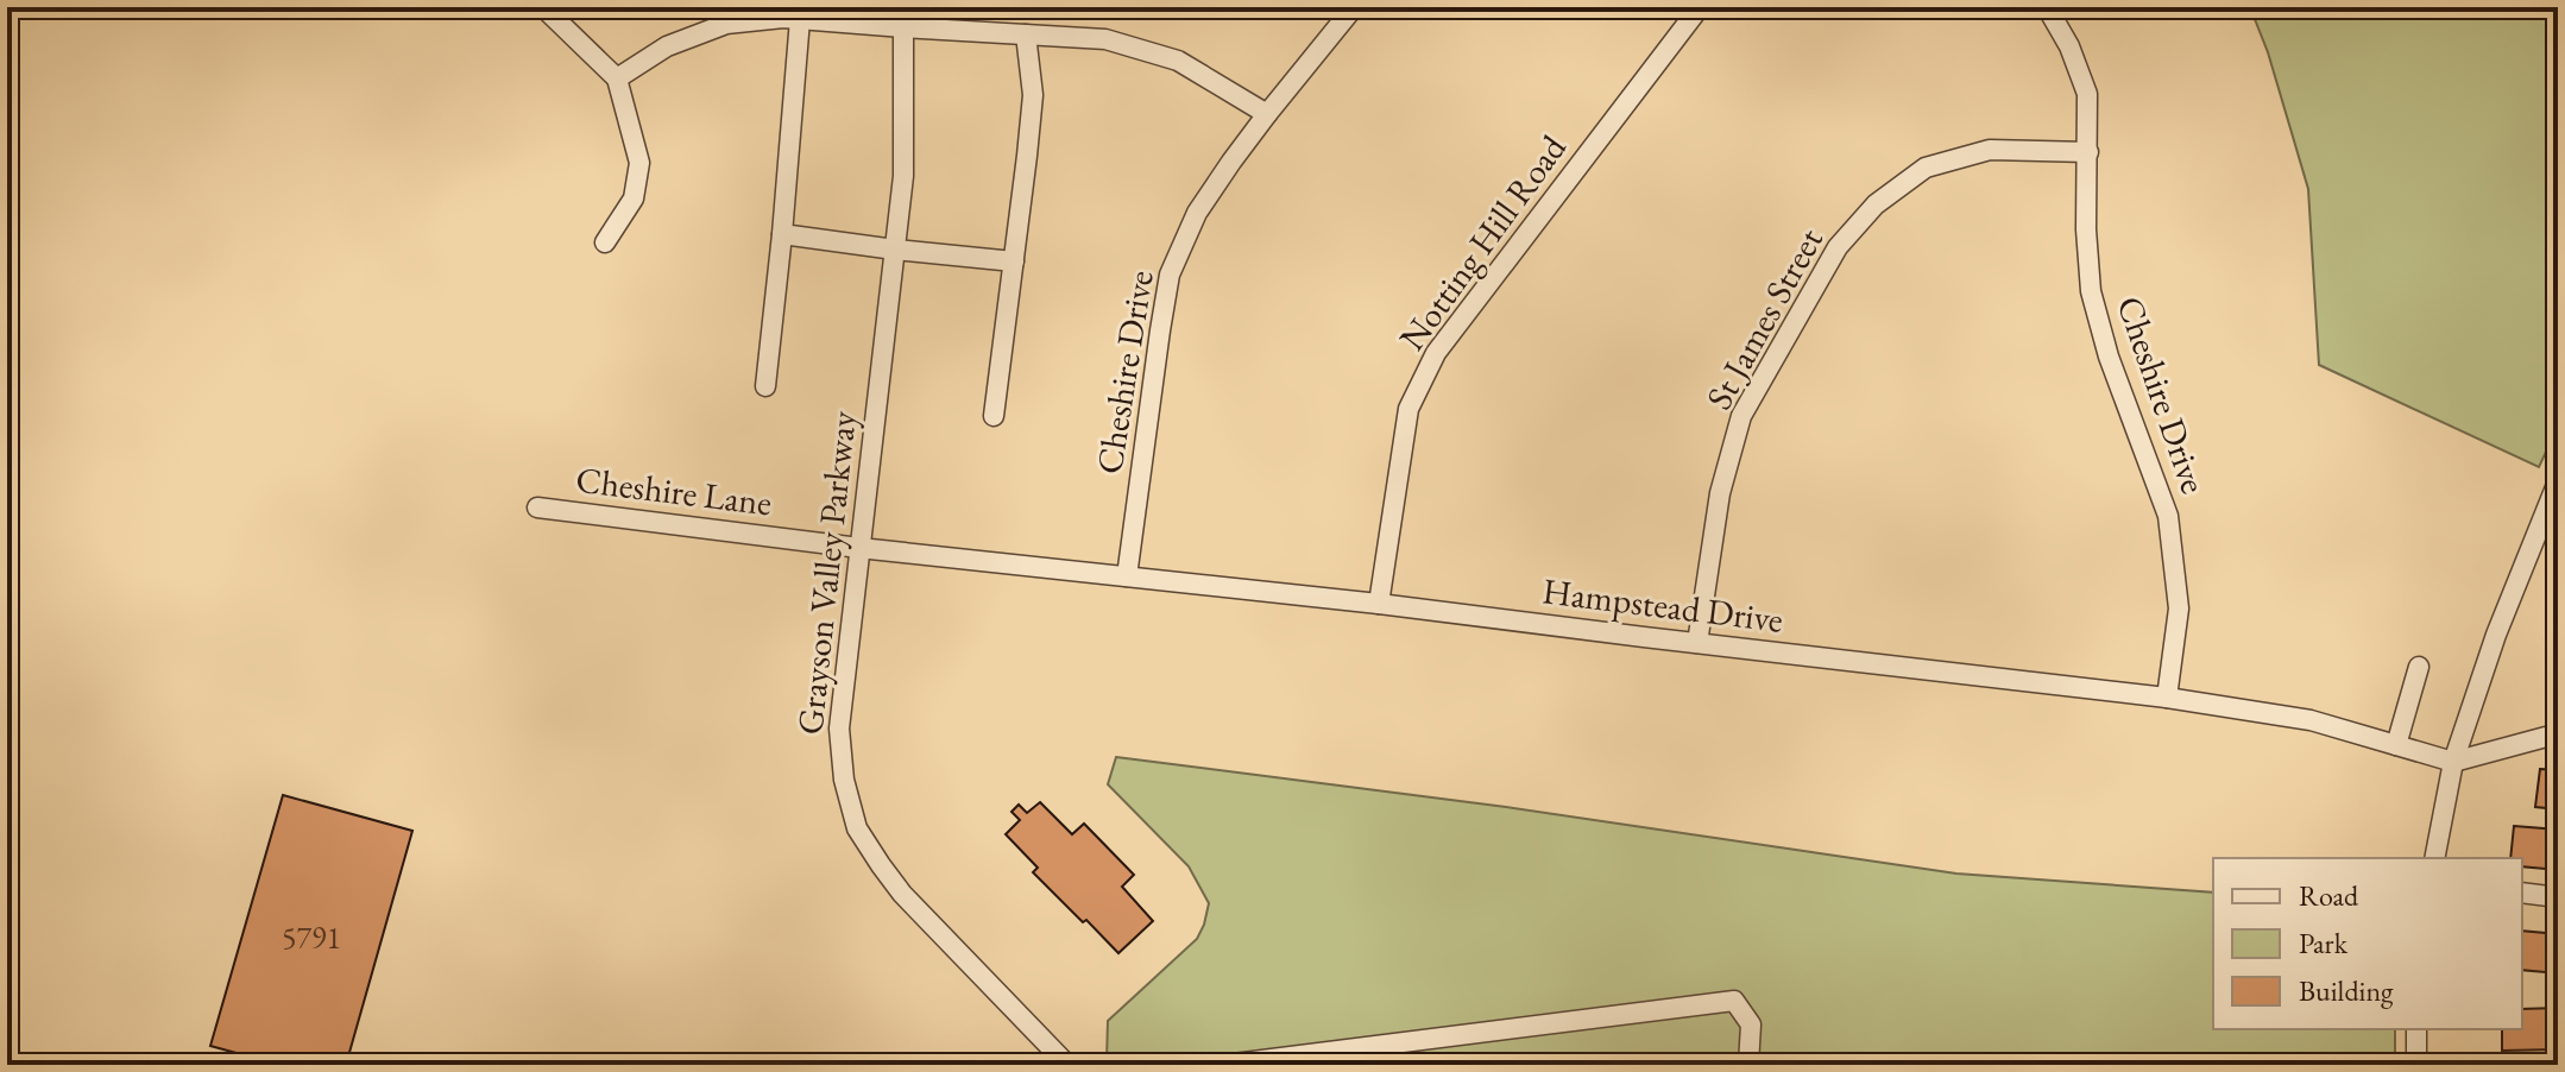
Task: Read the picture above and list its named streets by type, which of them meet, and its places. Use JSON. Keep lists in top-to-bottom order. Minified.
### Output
{"streets":{"street":["Notting Hill Road","St James Street","Cheshire Drive","Cheshire Lane","Grayson Valley Parkway","Hampstead Drive"]},"crossings":[["Notting Hill Road","Hampstead Drive"],["St James Street","Cheshire Drive"],["St James Street","Hampstead Drive"],["Cheshire Drive","Hampstead Drive"],["Cheshire Lane","Grayson Valley Parkway"],["Cheshire Lane","Hampstead Drive"],["Grayson Valley Parkway","Hampstead Drive"]],"house_numbers":["5791"],"legend":["Road","Park","Building"]}
